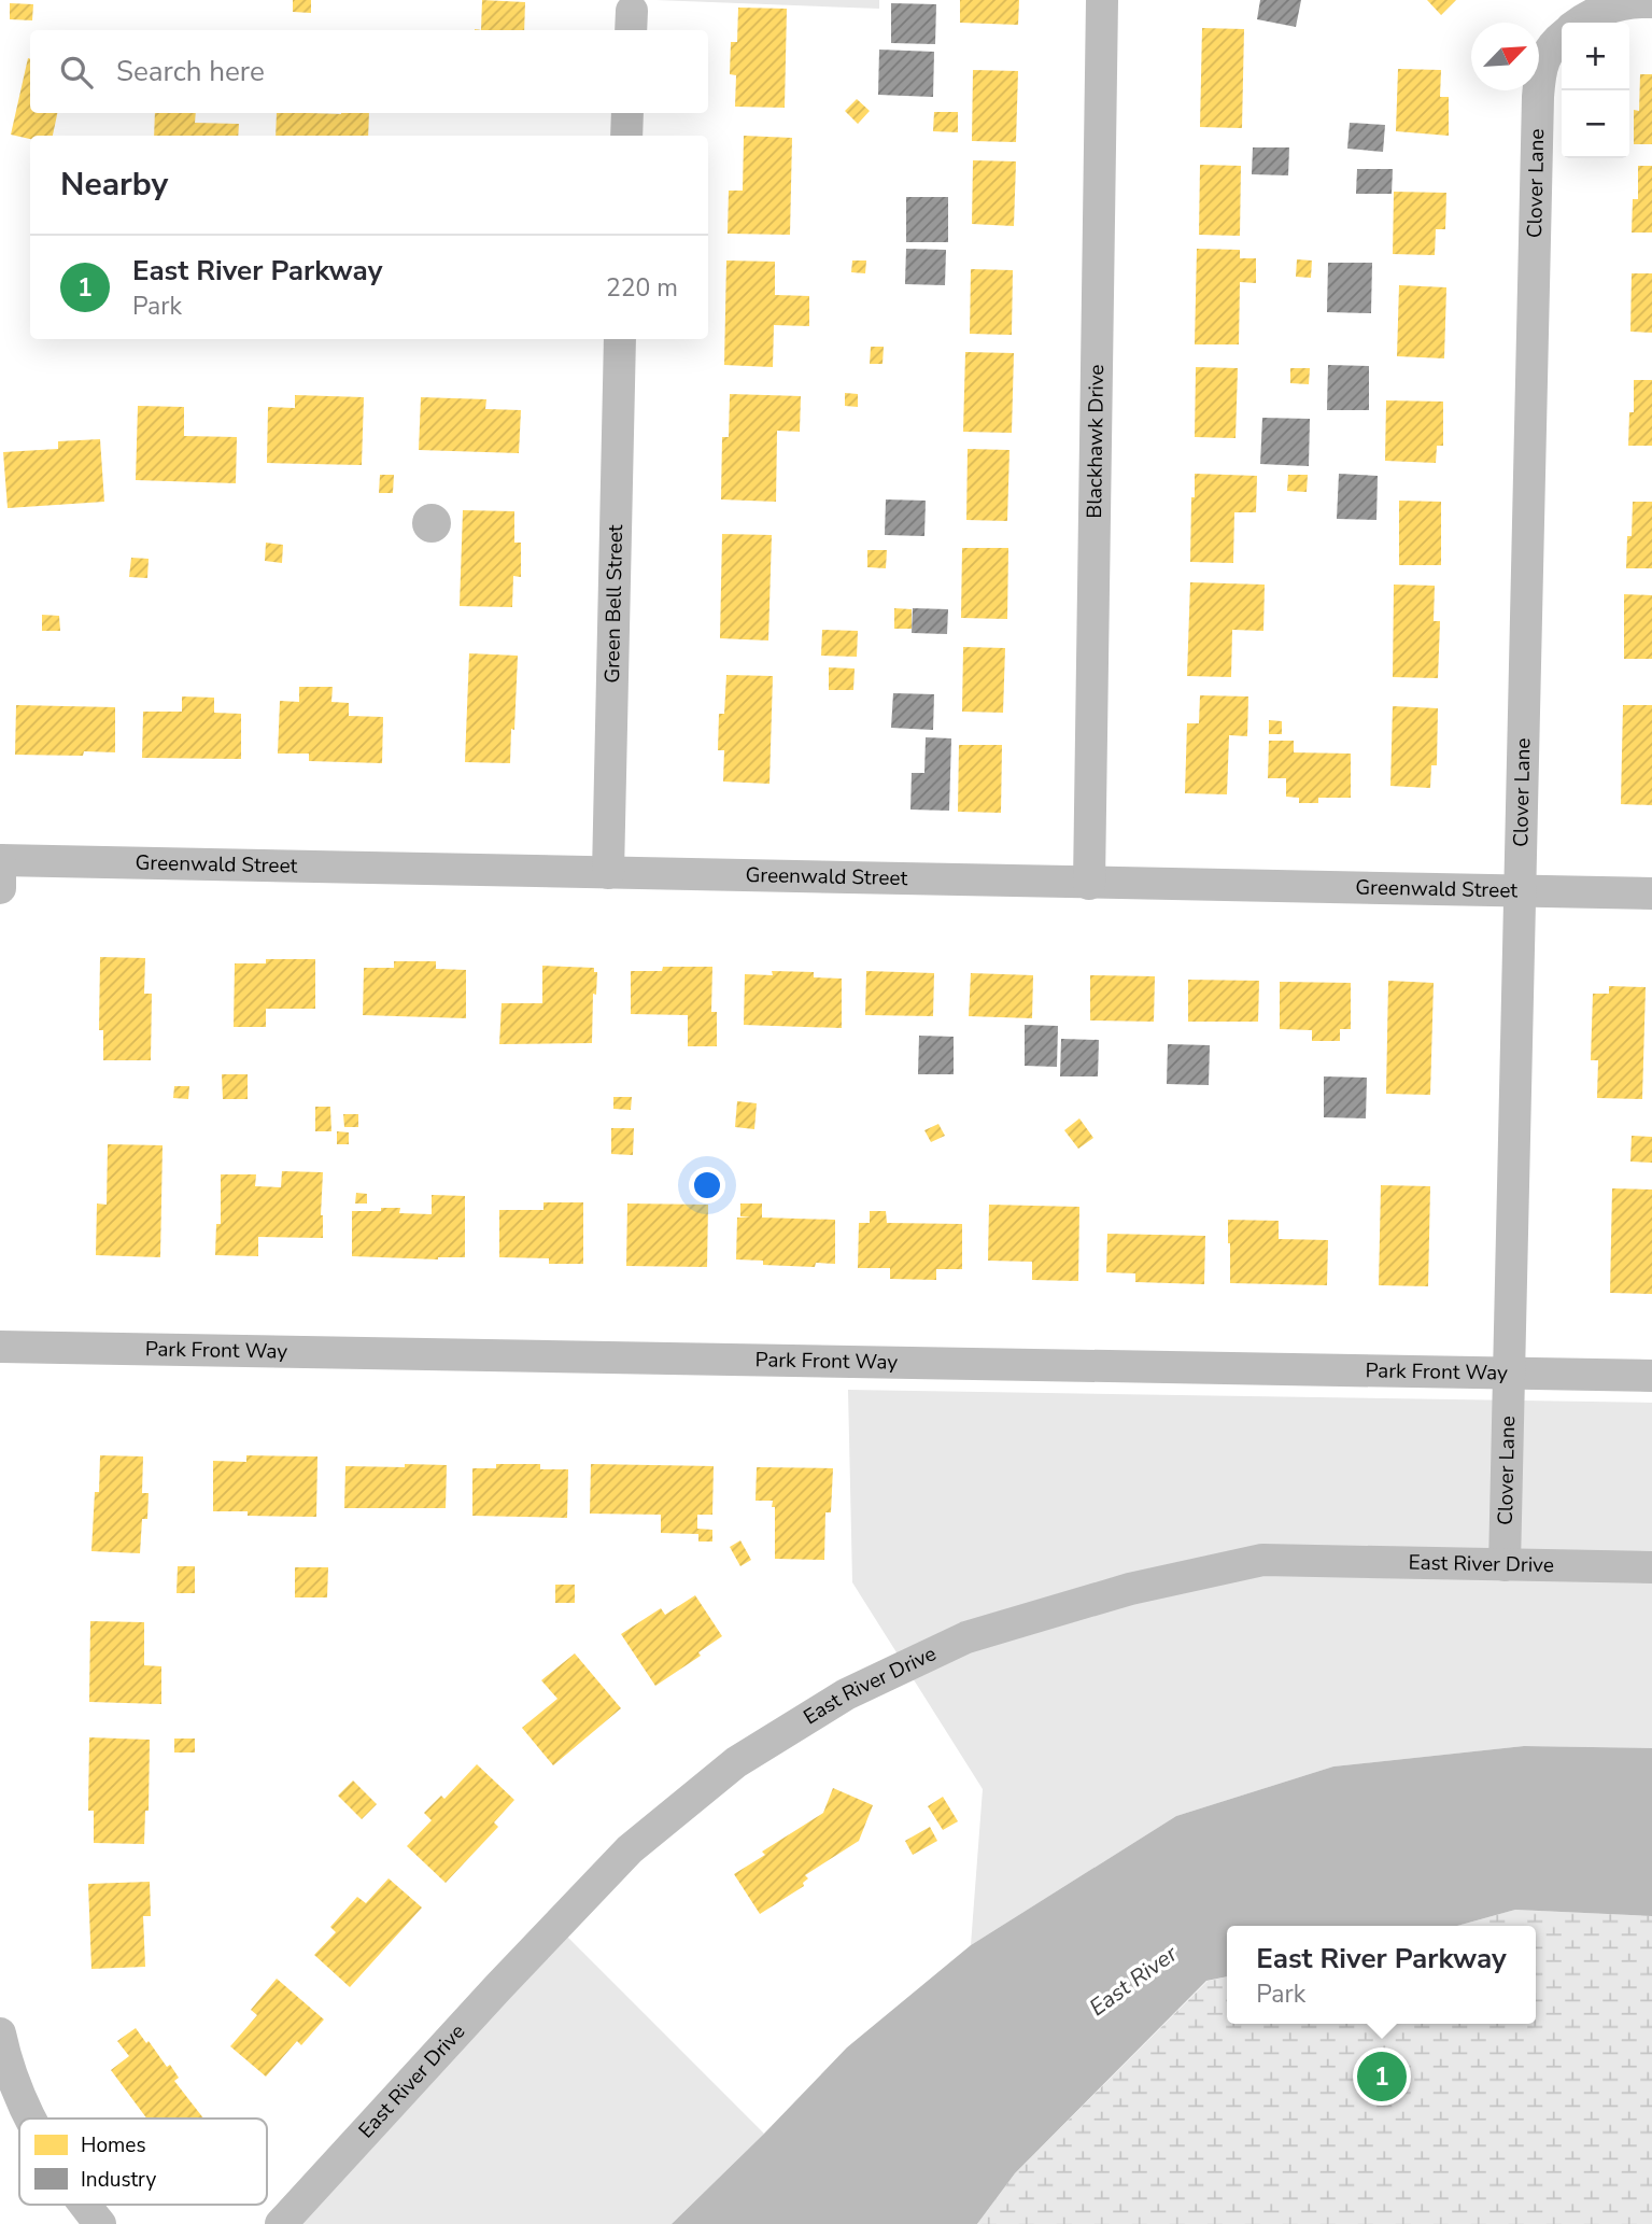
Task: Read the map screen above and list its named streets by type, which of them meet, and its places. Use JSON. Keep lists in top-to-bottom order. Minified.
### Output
{"streets":{"street":["Clover Lane","Blackhawk Drive","Green Bell Street","Greenwald Street","Park Front Way","East River Drive"]},"crossings":[["Clover Lane","Greenwald Street"],["Clover Lane","Park Front Way"],["Clover Lane","East River Drive"],["Blackhawk Drive","Greenwald Street"],["Green Bell Street","Greenwald Street"]],"water":["East River"],"legend":["Homes","Industry"],"north":"top right","page":{"map_buttons":["+","−"],"search":"Search here","heading":"Nearby","list":[{"mark":"1","name":"East River Parkway","note":"Park","value":"220 m"}],"popup":["East River Parkway","Park"],"pins":"1"}}
